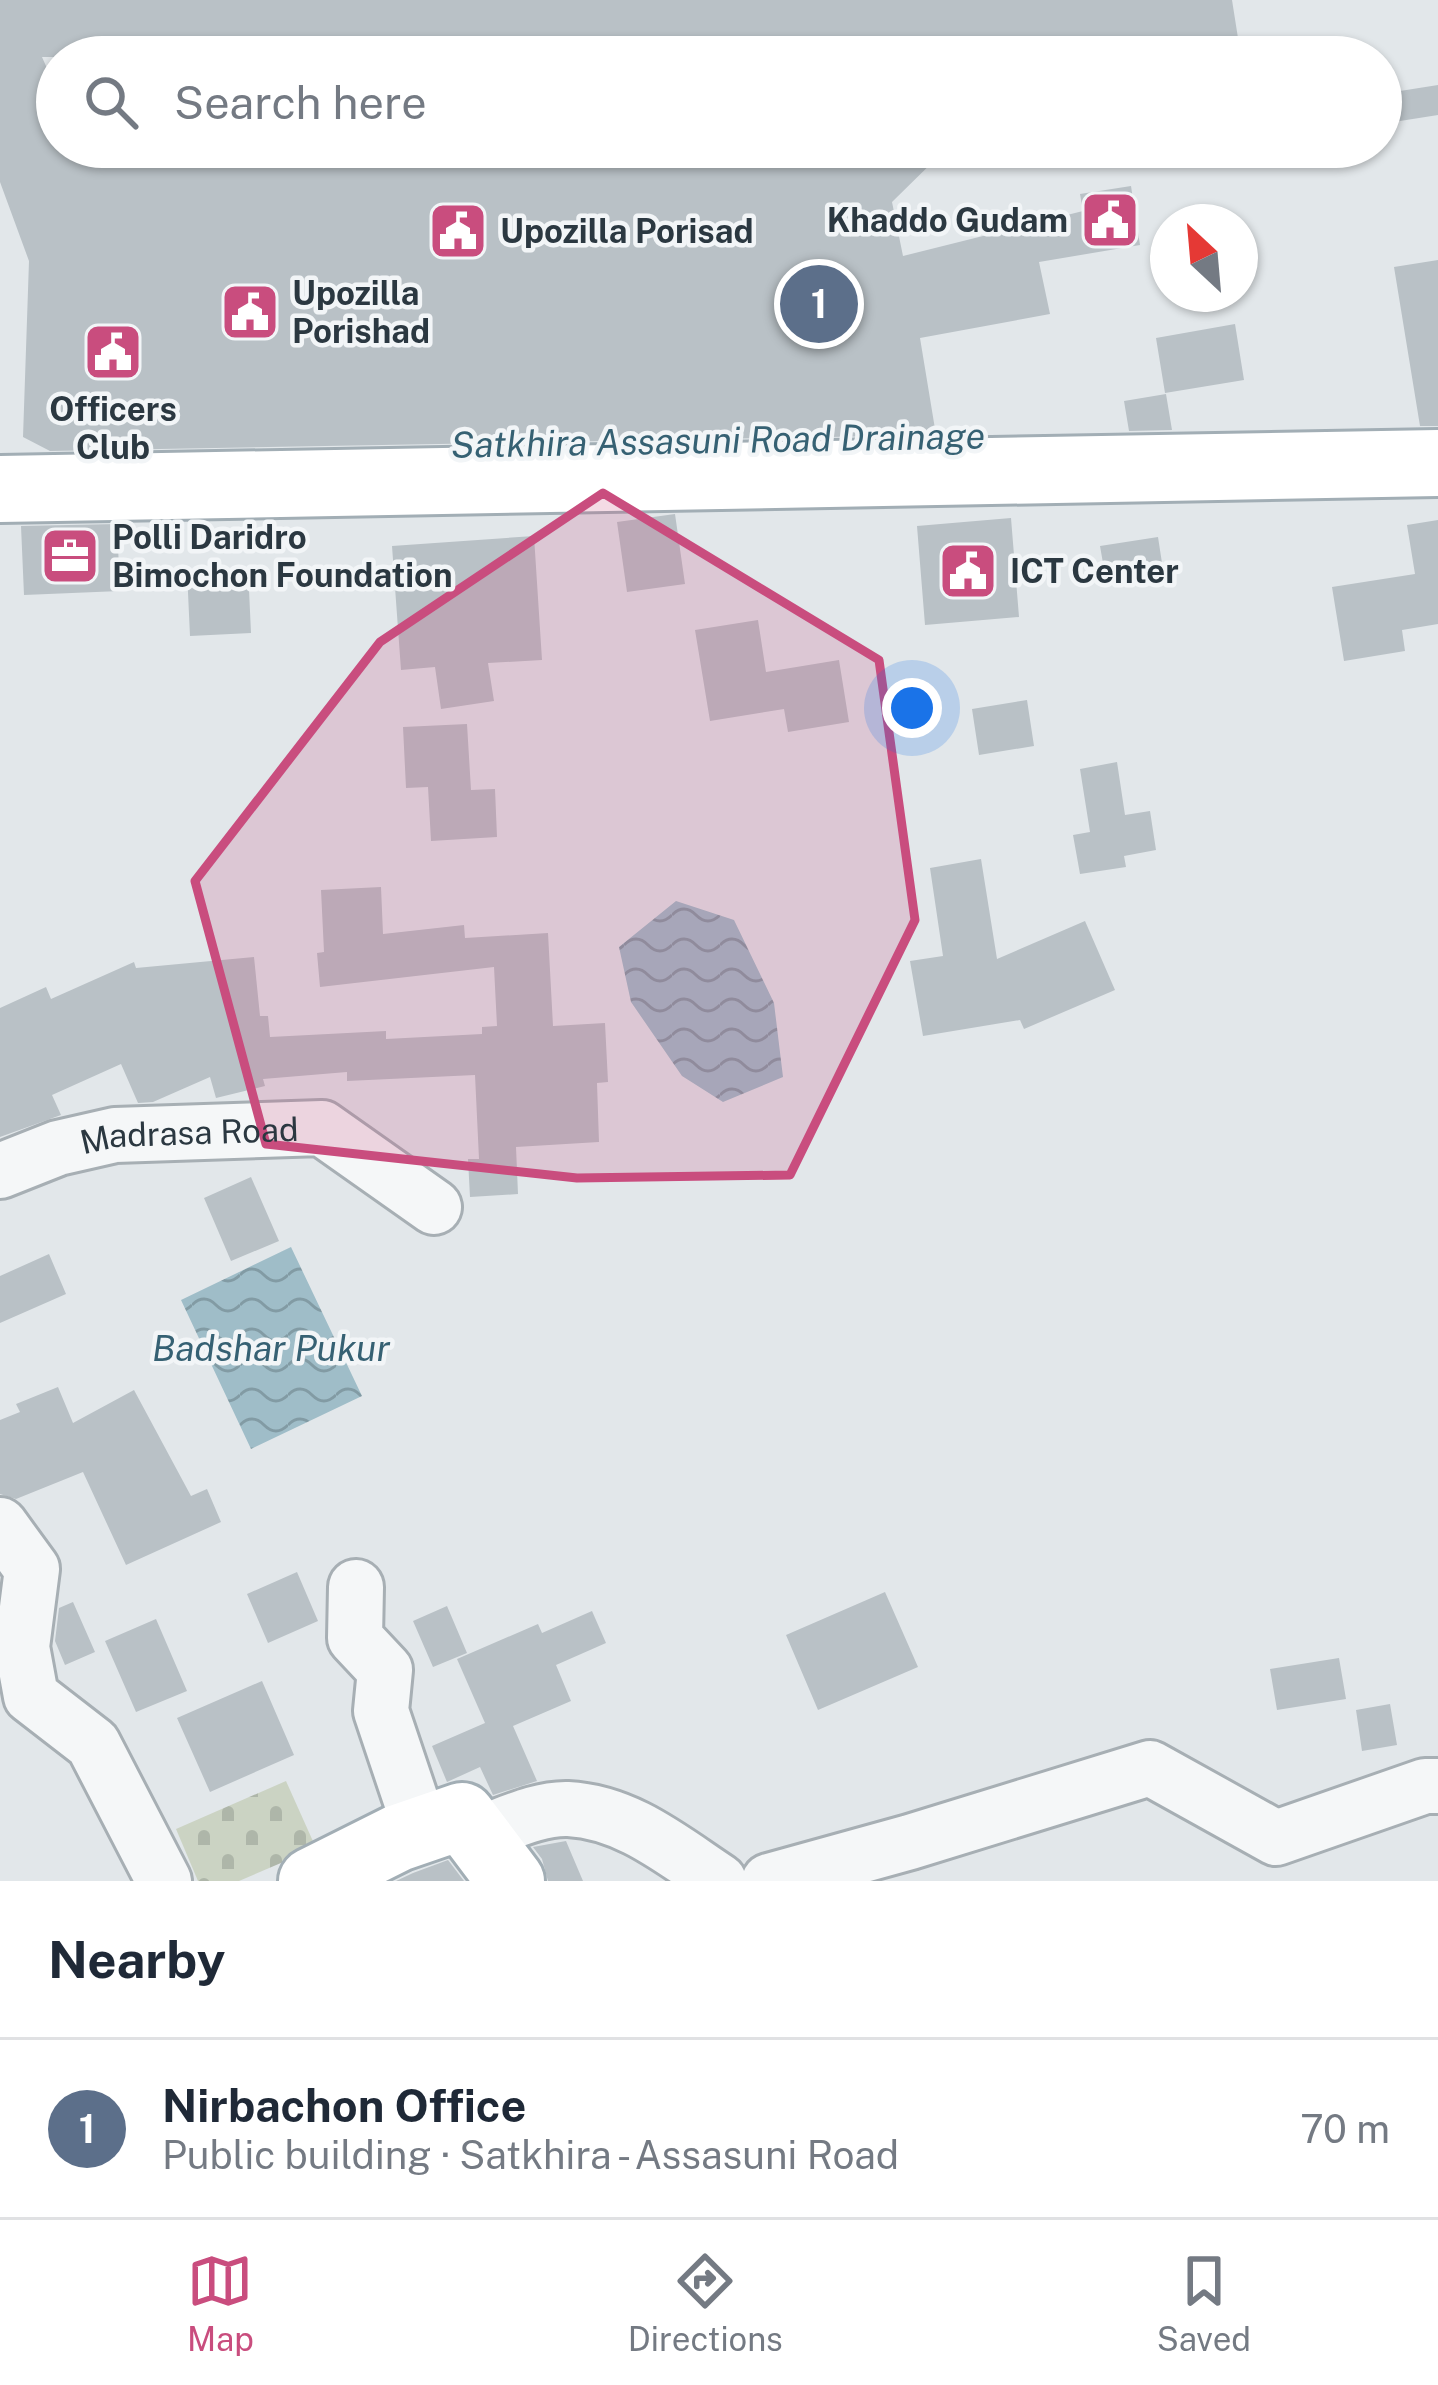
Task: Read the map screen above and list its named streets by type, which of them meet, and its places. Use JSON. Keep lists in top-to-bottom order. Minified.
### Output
{"streets":{"street":["Madrasa Road"]},"water":["Satkhira Assasuni Road Drainage","Badshar Pukur"],"places":{"public building":["Khaddo Gudam","Upozilla Porisad","Upozilla Porishad","Officers Club","ICT Center"],"office":["Polli Daridro Bimochon Foundation"]},"north":"top left","page":{"search":"Search here","pins":"1","heading":"Nearby","list":[{"mark":"1","name":"Nirbachon Office","note":"Public building · Satkhira - Assasuni Road","value":"70 m"}],"nav":["Map","Directions","Saved"]}}
